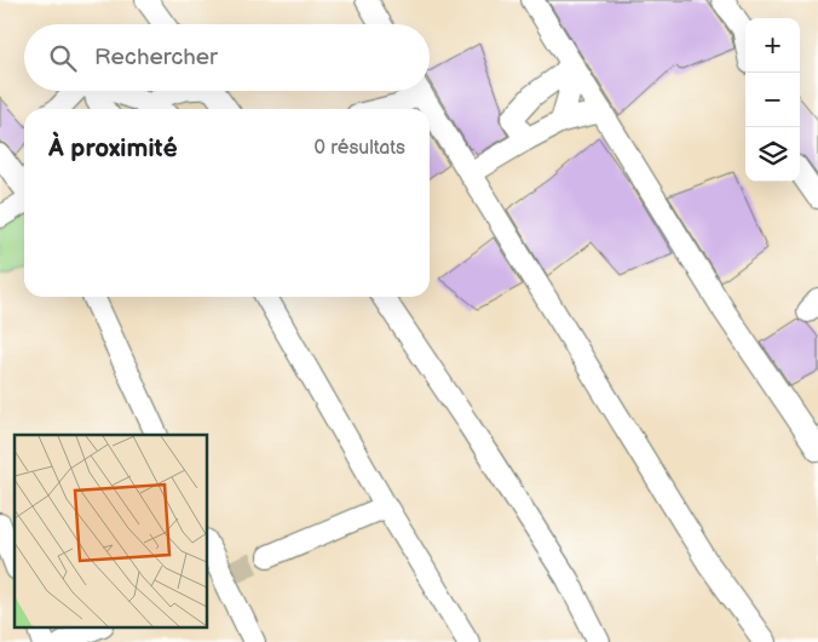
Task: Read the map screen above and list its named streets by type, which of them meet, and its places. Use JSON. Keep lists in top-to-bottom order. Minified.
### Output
{"page":{"map_buttons":["+","−"],"search":"Rechercher","heading":["À proximité","0 résultats"]}}
